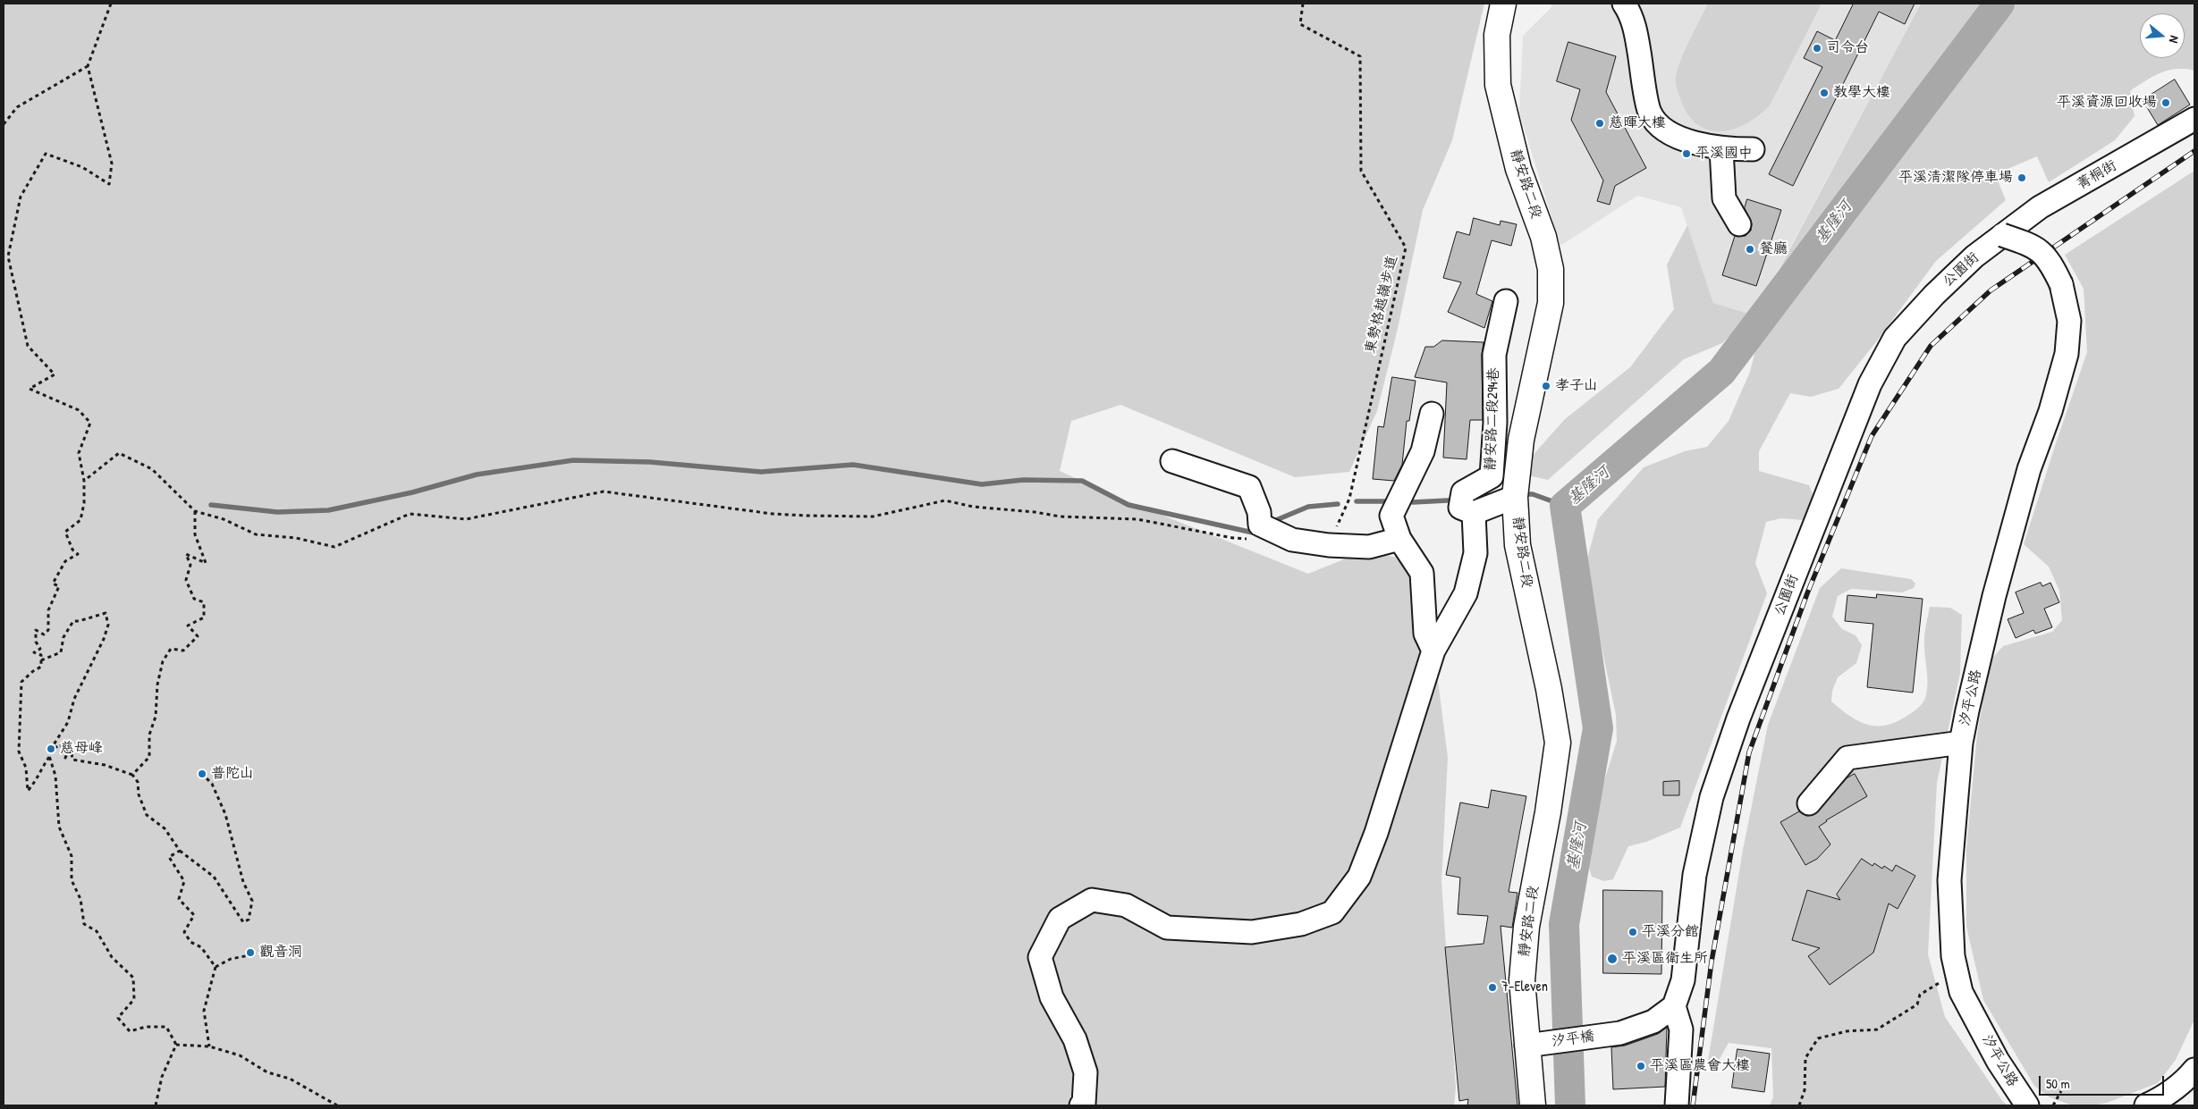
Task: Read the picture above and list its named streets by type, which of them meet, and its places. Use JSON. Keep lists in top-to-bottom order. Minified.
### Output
{"streets":{"main road":["靜安路二段"],"street":["菁桐街","公園街","靜安路二段294巷","汐平公路","汐平橋"],"path":["東勢格越嶺步道"]},"crossings":[["菁桐街","公園街"],["菁桐街","汐平公路"],["靜安路二段","汐平橋"],["公園街","汐平公路"],["公園街","汐平橋"]],"water":["基隆河"],"places":["司令台","教學大樓","平溪資源回收場","慈暉大樓","平溪國中","平溪清潔隊停車場","餐廳","孝子山","慈母峰","普陀山","平溪分館","觀音洞","平溪區衛生所","7-Eleven","平溪區農會大樓"],"scale_bar":"50 m","north":"right"}
